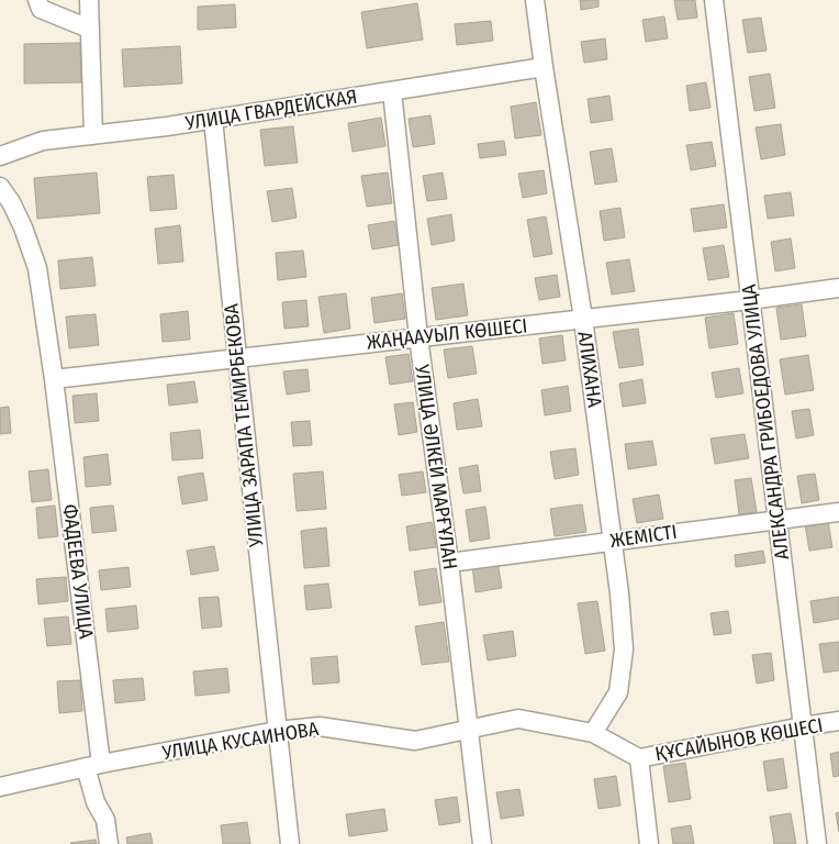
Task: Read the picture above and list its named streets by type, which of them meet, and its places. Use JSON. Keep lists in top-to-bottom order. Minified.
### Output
{"streets":{"street":["УЛИЦА ГВАРДЕЙСКАЯ","ЖАҢААУЫЛ КӨШЕСІ","АЛИХАНА","АЛЕКСАНДРА ГРИБОЕДОВА УЛИЦА","УЛИЦА ЗАРАПА ТЕМИРБЕКОВА","УЛИЦА ӘЛКЕЙ МАРҒҰЛАН","ЖЕМІСТІ","ФАДЕЕВА УЛИЦА","ҚҰСАЙЫНОВ КӨШЕСІ","УЛИЦА КУСАИНОВА"]},"crossings":[["УЛИЦА ГВАРДЕЙСКАЯ","АЛИХАНА"],["УЛИЦА ГВАРДЕЙСКАЯ","УЛИЦА ЗАРАПА ТЕМИРБЕКОВА"],["УЛИЦА ГВАРДЕЙСКАЯ","УЛИЦА ӘЛКЕЙ МАРҒҰЛАН"],["ЖАҢААУЫЛ КӨШЕСІ","АЛИХАНА"],["ЖАҢААУЫЛ КӨШЕСІ","АЛЕКСАНДРА ГРИБОЕДОВА УЛИЦА"],["ЖАҢААУЫЛ КӨШЕСІ","УЛИЦА ЗАРАПА ТЕМИРБЕКОВА"],["ЖАҢААУЫЛ КӨШЕСІ","УЛИЦА ӘЛКЕЙ МАРҒҰЛАН"],["ЖАҢААУЫЛ КӨШЕСІ","ФАДЕЕВА УЛИЦА"],["АЛИХАНА","ЖЕМІСТІ"],["АЛИХАНА","УЛИЦА КУСАИНОВА"],["АЛЕКСАНДРА ГРИБОЕДОВА УЛИЦА","ЖЕМІСТІ"],["АЛЕКСАНДРА ГРИБОЕДОВА УЛИЦА","ҚҰСАЙЫНОВ КӨШЕСІ"],["УЛИЦА ЗАРАПА ТЕМИРБЕКОВА","УЛИЦА КУСАИНОВА"],["УЛИЦА ӘЛКЕЙ МАРҒҰЛАН","ЖЕМІСТІ"],["УЛИЦА ӘЛКЕЙ МАРҒҰЛАН","УЛИЦА КУСАИНОВА"],["ФАДЕЕВА УЛИЦА","УЛИЦА КУСАИНОВА"],["ҚҰСАЙЫНОВ КӨШЕСІ","УЛИЦА КУСАИНОВА"]]}
